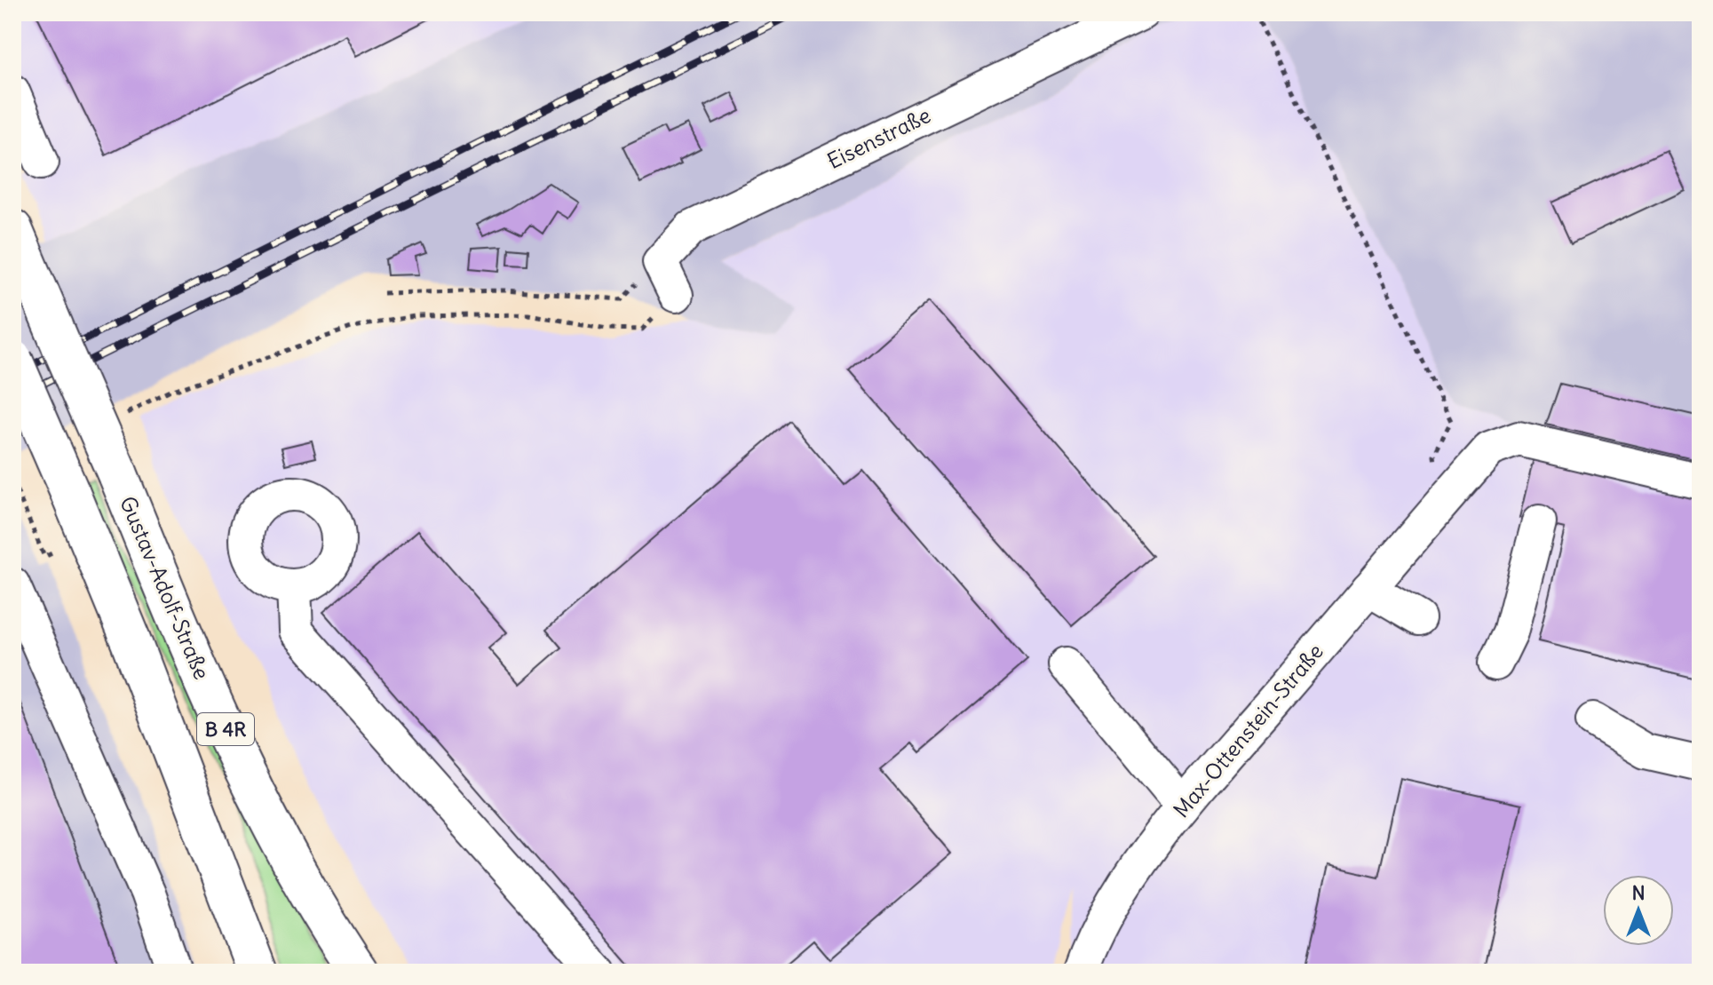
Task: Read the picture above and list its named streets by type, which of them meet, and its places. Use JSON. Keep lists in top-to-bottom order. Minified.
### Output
{"streets":{"main road":["Gustav-Adolf-Straße","B 4R"],"street":["Eisenstraße","Max-Ottenstein-Straße"]},"north":"top"}
